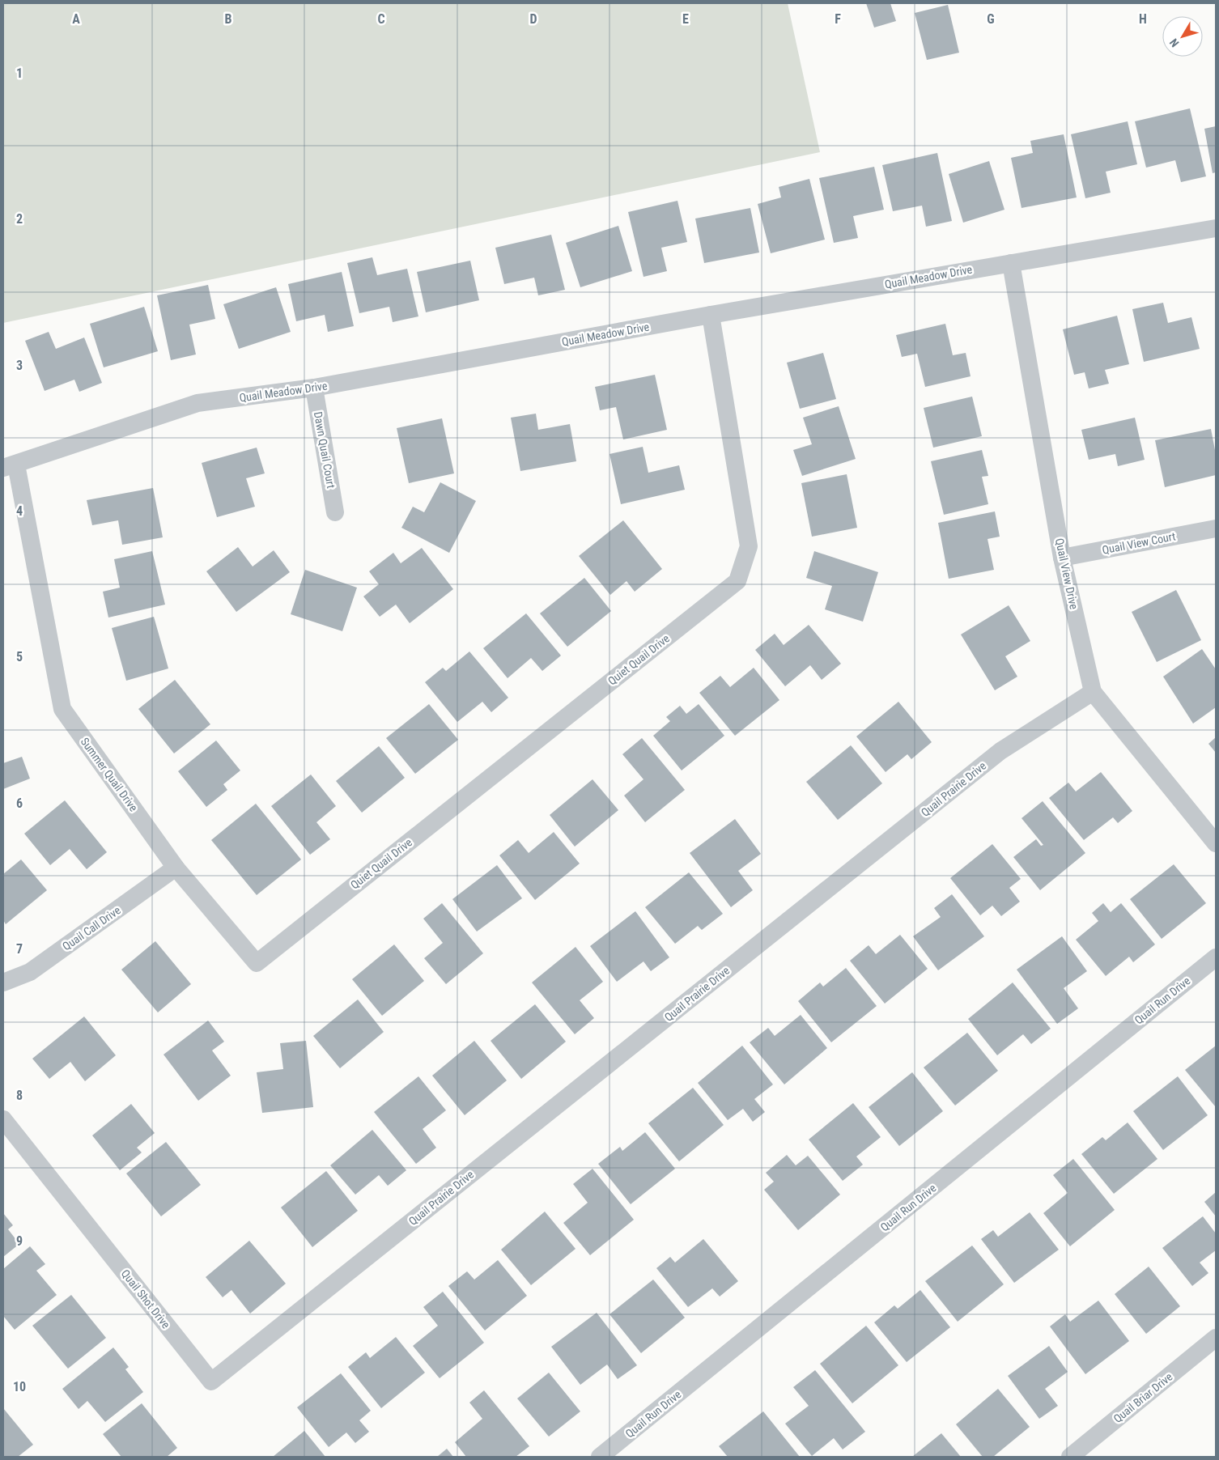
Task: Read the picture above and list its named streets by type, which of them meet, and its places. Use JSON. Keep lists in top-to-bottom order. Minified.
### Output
{"streets":{"street":["Quail Meadow Drive","Dawn Quail Court","Quail View Court","Quail View Drive","Quiet Quail Drive","Summer Quail Drive","Quail Prairie Drive","Quail Call Drive","Quail Run Drive","Quail Shot Drive","Quail Briar Drive"]},"crossings":[["Quail Meadow Drive","Dawn Quail Court"],["Quail Meadow Drive","Quail View Drive"],["Quail Meadow Drive","Quiet Quail Drive"],["Quail Meadow Drive","Summer Quail Drive"],["Quail View Court","Quail View Drive"],["Quail View Drive","Quail Prairie Drive"],["Quiet Quail Drive","Summer Quail Drive"],["Summer Quail Drive","Quail Call Drive"],["Quail Prairie Drive","Quail Shot Drive"]],"north":"bottom left","grid":{"columns":["A","B","C","D","E","F","G","H"],"rows":["1","2","3","4","5","6","7","8","9","10"]}}
